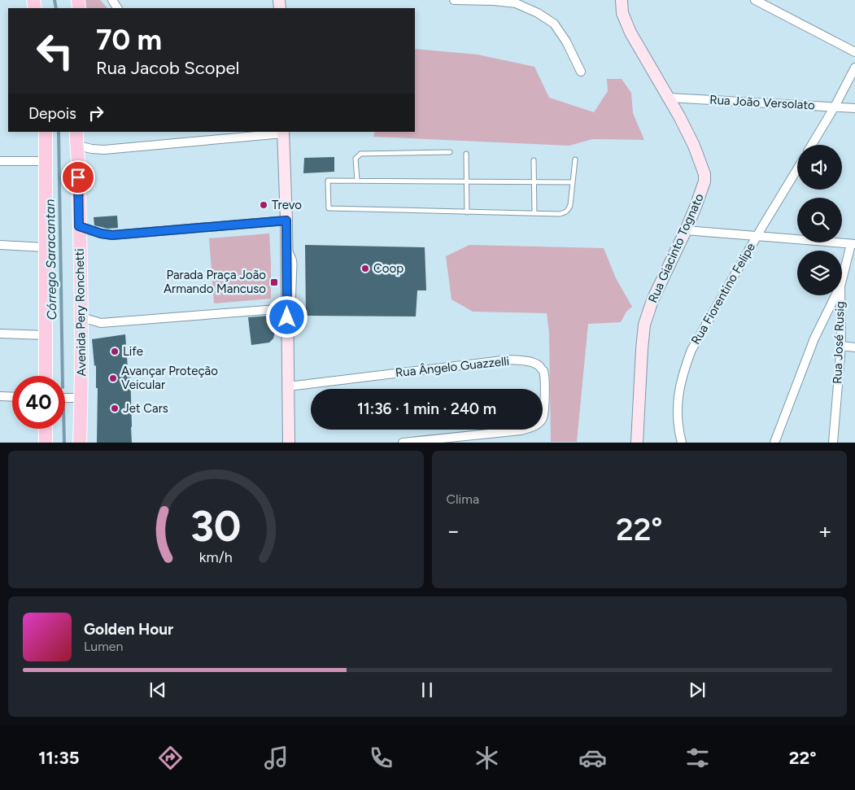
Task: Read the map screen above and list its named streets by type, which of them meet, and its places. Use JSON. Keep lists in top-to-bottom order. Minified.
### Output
{"streets":{"main road":["Rua Giacinto Tognato","Avenida Pery Ronchetti"],"street":["Rua João Versolato","Rua Fiorentino Felipe","Rua José Rusig","Rua Ângelo Guazzelli"]},"crossings":[["Rua João Versolato","Rua Giacinto Tognato"]],"water":["Córrego Saracantan"],"places":{"other":["Trevo","Coop","Life","Avançar Proteção Veicular","Jet Cars"],"transit":["Parada Praça João Armando Mancuso"]},"page":{"turn":["70 m","Rua Jacob Scopel"],"then":"Depois","limit":"40","trip":"11:36 · 1 min · 240 m","tile":"Clima","heat":["−","22°","+"],"song":["Golden Hour","Lumen"],"tabs":["11:35","22°"],"gauge":["30","km/h"]}}
